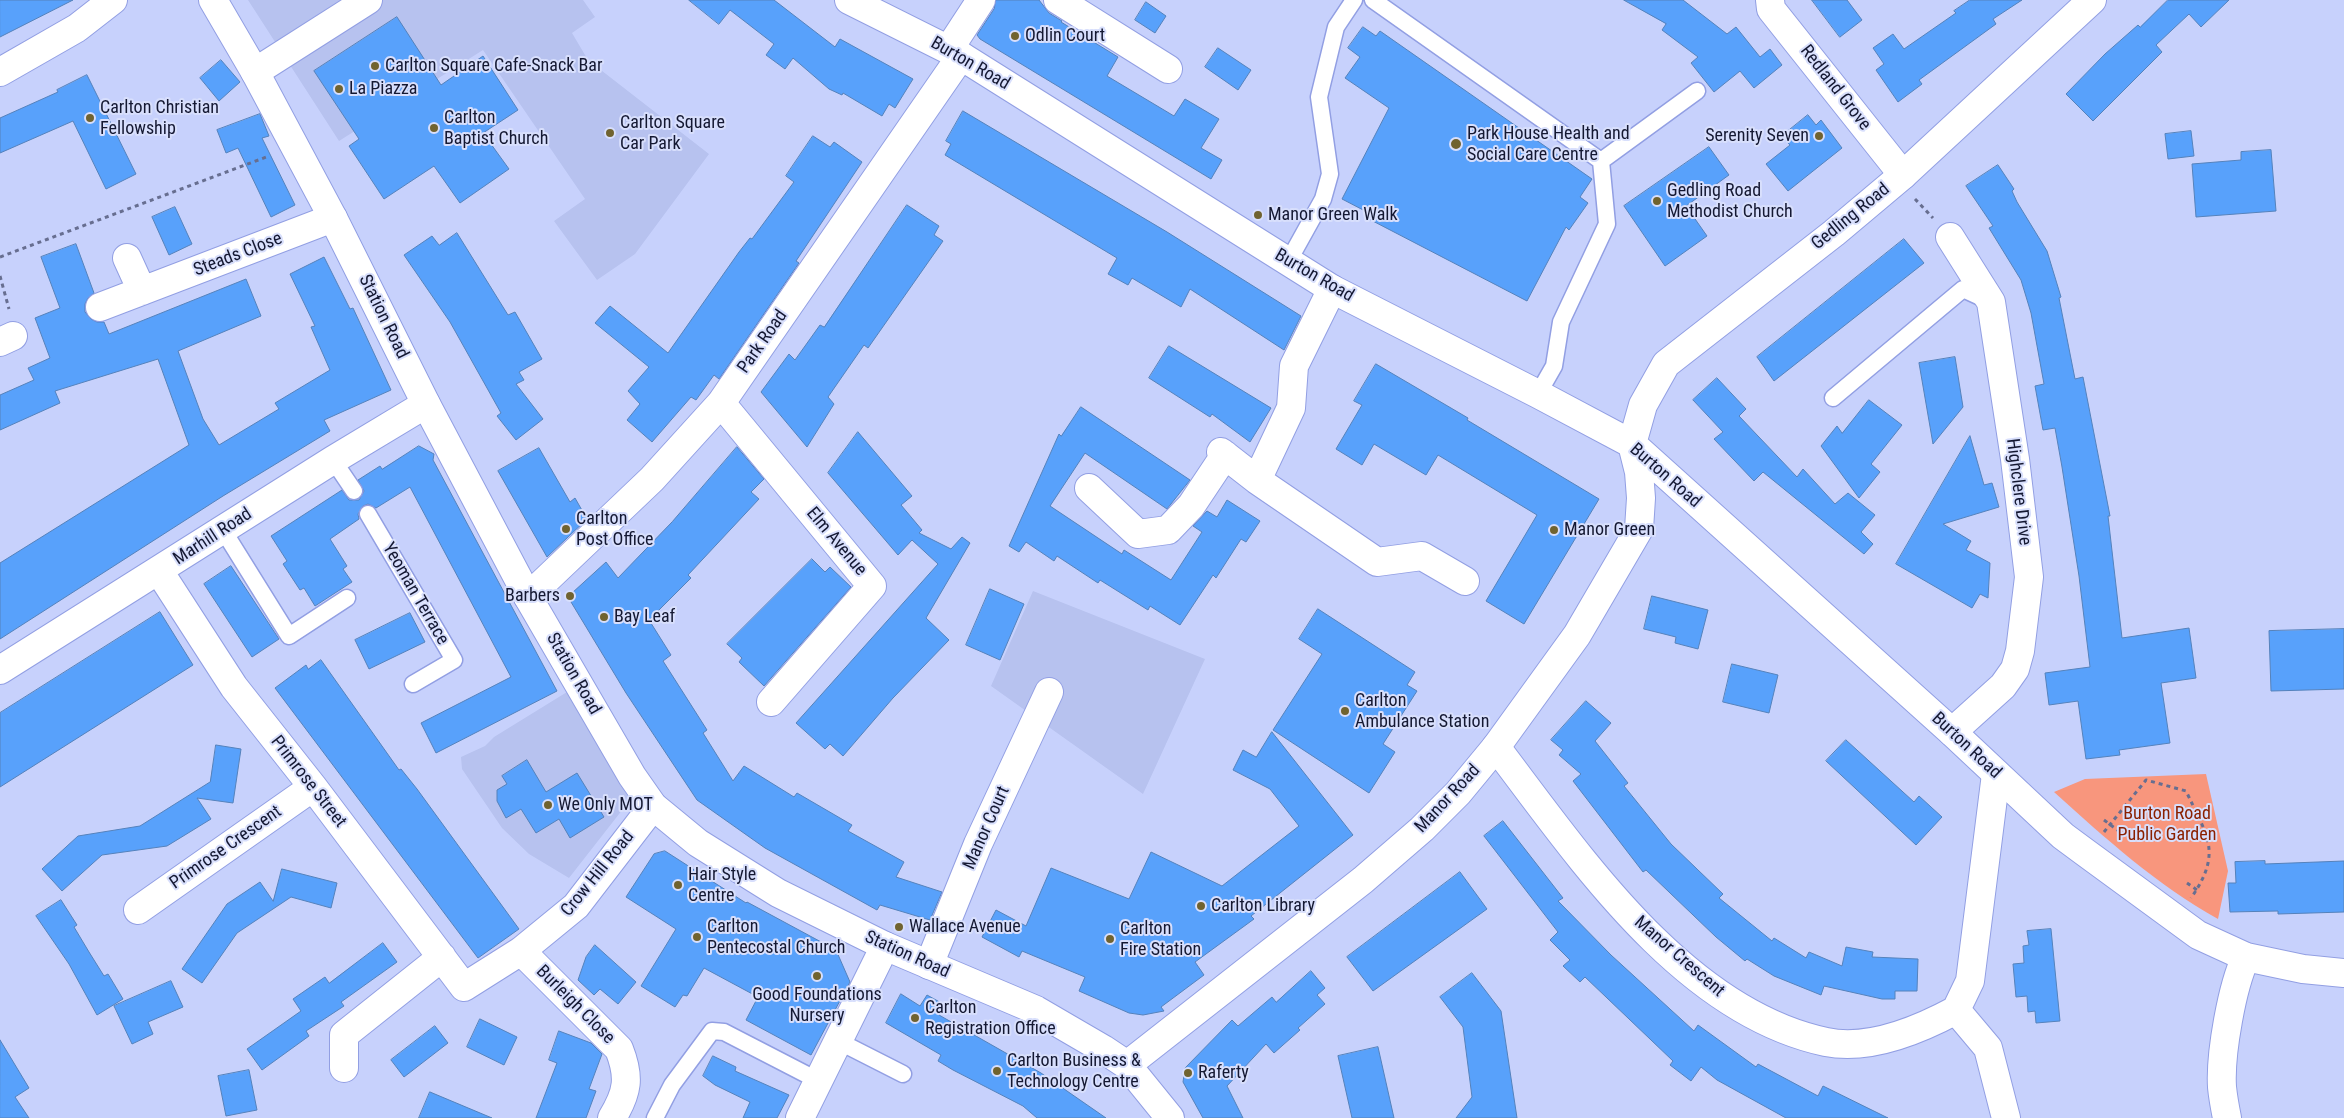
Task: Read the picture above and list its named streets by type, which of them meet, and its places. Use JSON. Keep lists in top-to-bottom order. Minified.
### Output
{"streets":{"street":["Burton Road","Redland Grove","Gedling Road","Steads Close","Station Road","Park Road","Highclere Drive","Marhill Road","Elm Avenue","Primrose Street","Manor Road","Manor Court","Primrose Crescent","Crow Hill Road","Manor Crescent","Burleigh Close"],"lane":["Yeoman Terrace"]},"crossings":[["Burton Road","Gedling Road"],["Burton Road","Park Road"],["Burton Road","Highclere Drive"],["Burton Road","Manor Road"],["Redland Grove","Gedling Road"],["Gedling Road","Manor Road"],["Steads Close","Station Road"],["Station Road","Park Road"],["Station Road","Marhill Road"],["Station Road","Manor Road"],["Station Road","Manor Court"],["Station Road","Crow Hill Road"],["Park Road","Elm Avenue"],["Marhill Road","Primrose Street"],["Primrose Street","Primrose Crescent"],["Primrose Street","Crow Hill Road"],["Manor Road","Manor Crescent"],["Crow Hill Road","Burleigh Close"]],"parks":["Burton Road Public Garden"],"places":["Odlin Court","Carlton Square Cafe-Snack Bar","La Piazza","Carlton Christian Fellowship","Carlton Baptist Church","Carlton Square Car Park","Serenity Seven","Park House Health and Social Care Centre","Gedling Road Methodist Church","Manor Green Walk","Carlton Post Office","Manor Green","Barbers","Bay Leaf","Carlton Ambulance Station","We Only MOT","Hair Style Centre","Carlton Library","Wallace Avenue","Carlton Pentecostal Church","Carlton Fire Station","Good Foundations Nursery","Carlton Registration Office","Carlton Business & Technology Centre","Raferty"]}
